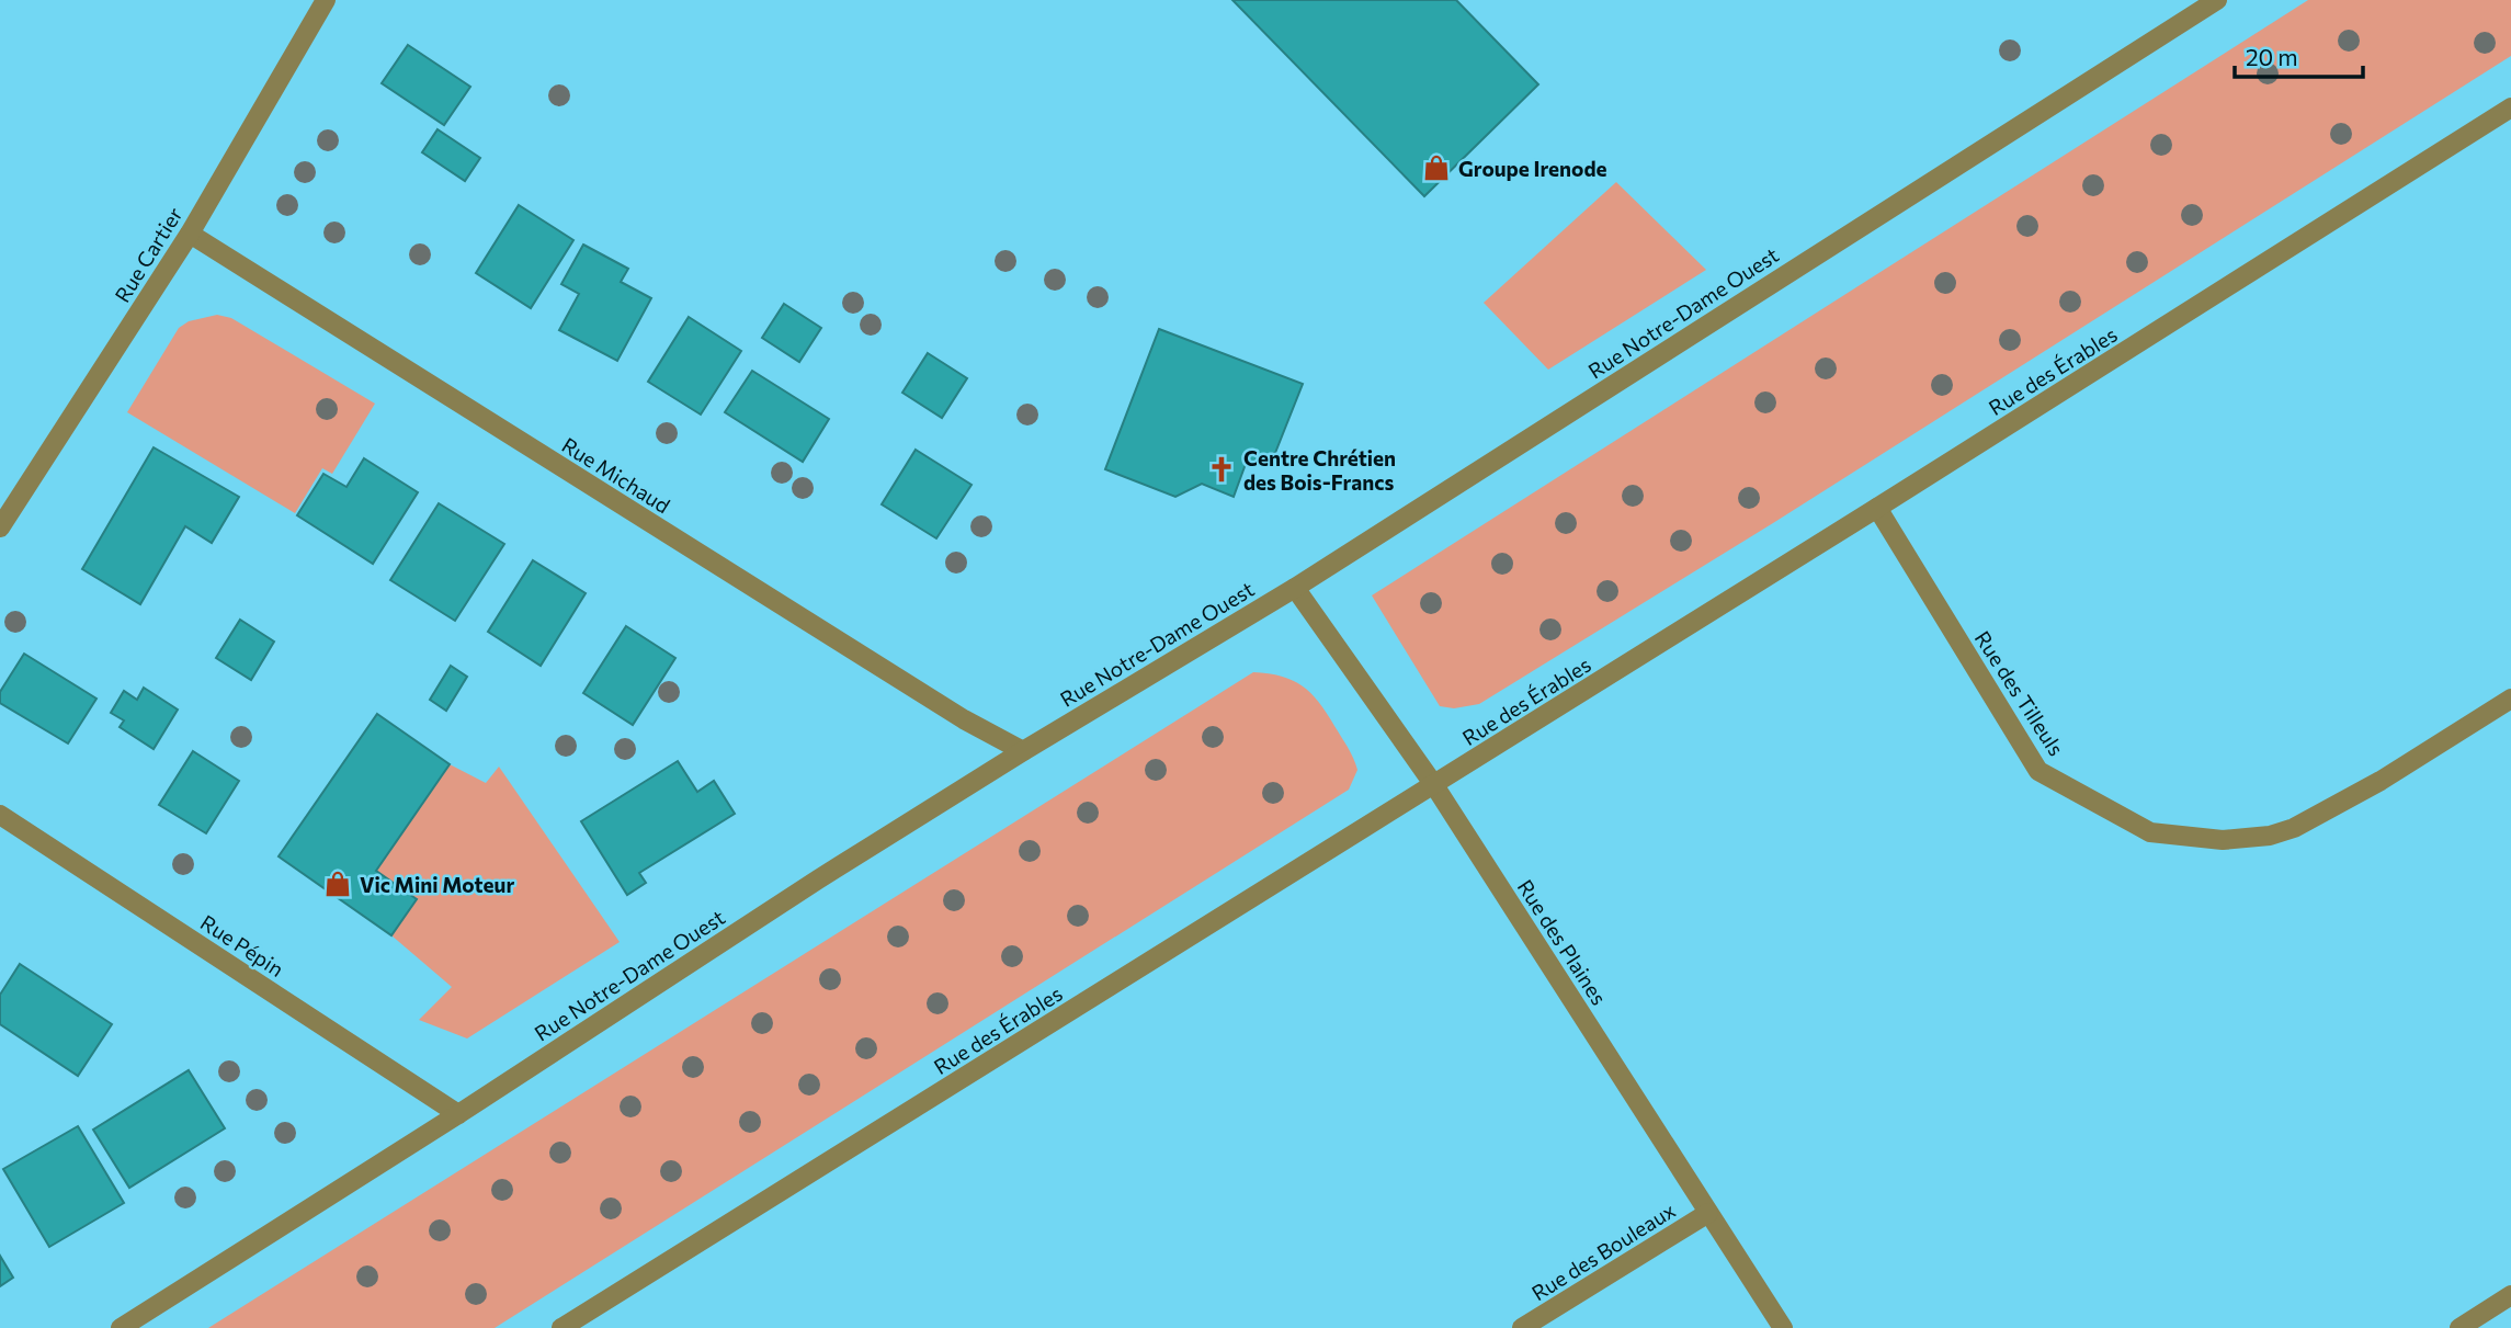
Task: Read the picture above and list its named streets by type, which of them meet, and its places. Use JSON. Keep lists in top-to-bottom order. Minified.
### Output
{"streets":{"street":["Rue Cartier","Rue Notre-Dame Ouest","Rue des Érables","Rue Michaud","Rue des Tilleuls","Rue des Plaines","Rue Pépin","Rue des Bouleaux"]},"crossings":[["Rue Cartier","Rue Michaud"],["Rue Notre-Dame Ouest","Rue Michaud"],["Rue Notre-Dame Ouest","Rue des Plaines"],["Rue Notre-Dame Ouest","Rue Pépin"],["Rue des Érables","Rue des Tilleuls"],["Rue des Érables","Rue des Plaines"],["Rue des Plaines","Rue des Bouleaux"]],"places":{"shop":["Groupe Irenode","Vic Mini Moteur"],"church":["Centre Chrétien des Bois-Francs"]},"scale_bar":"20 m"}
